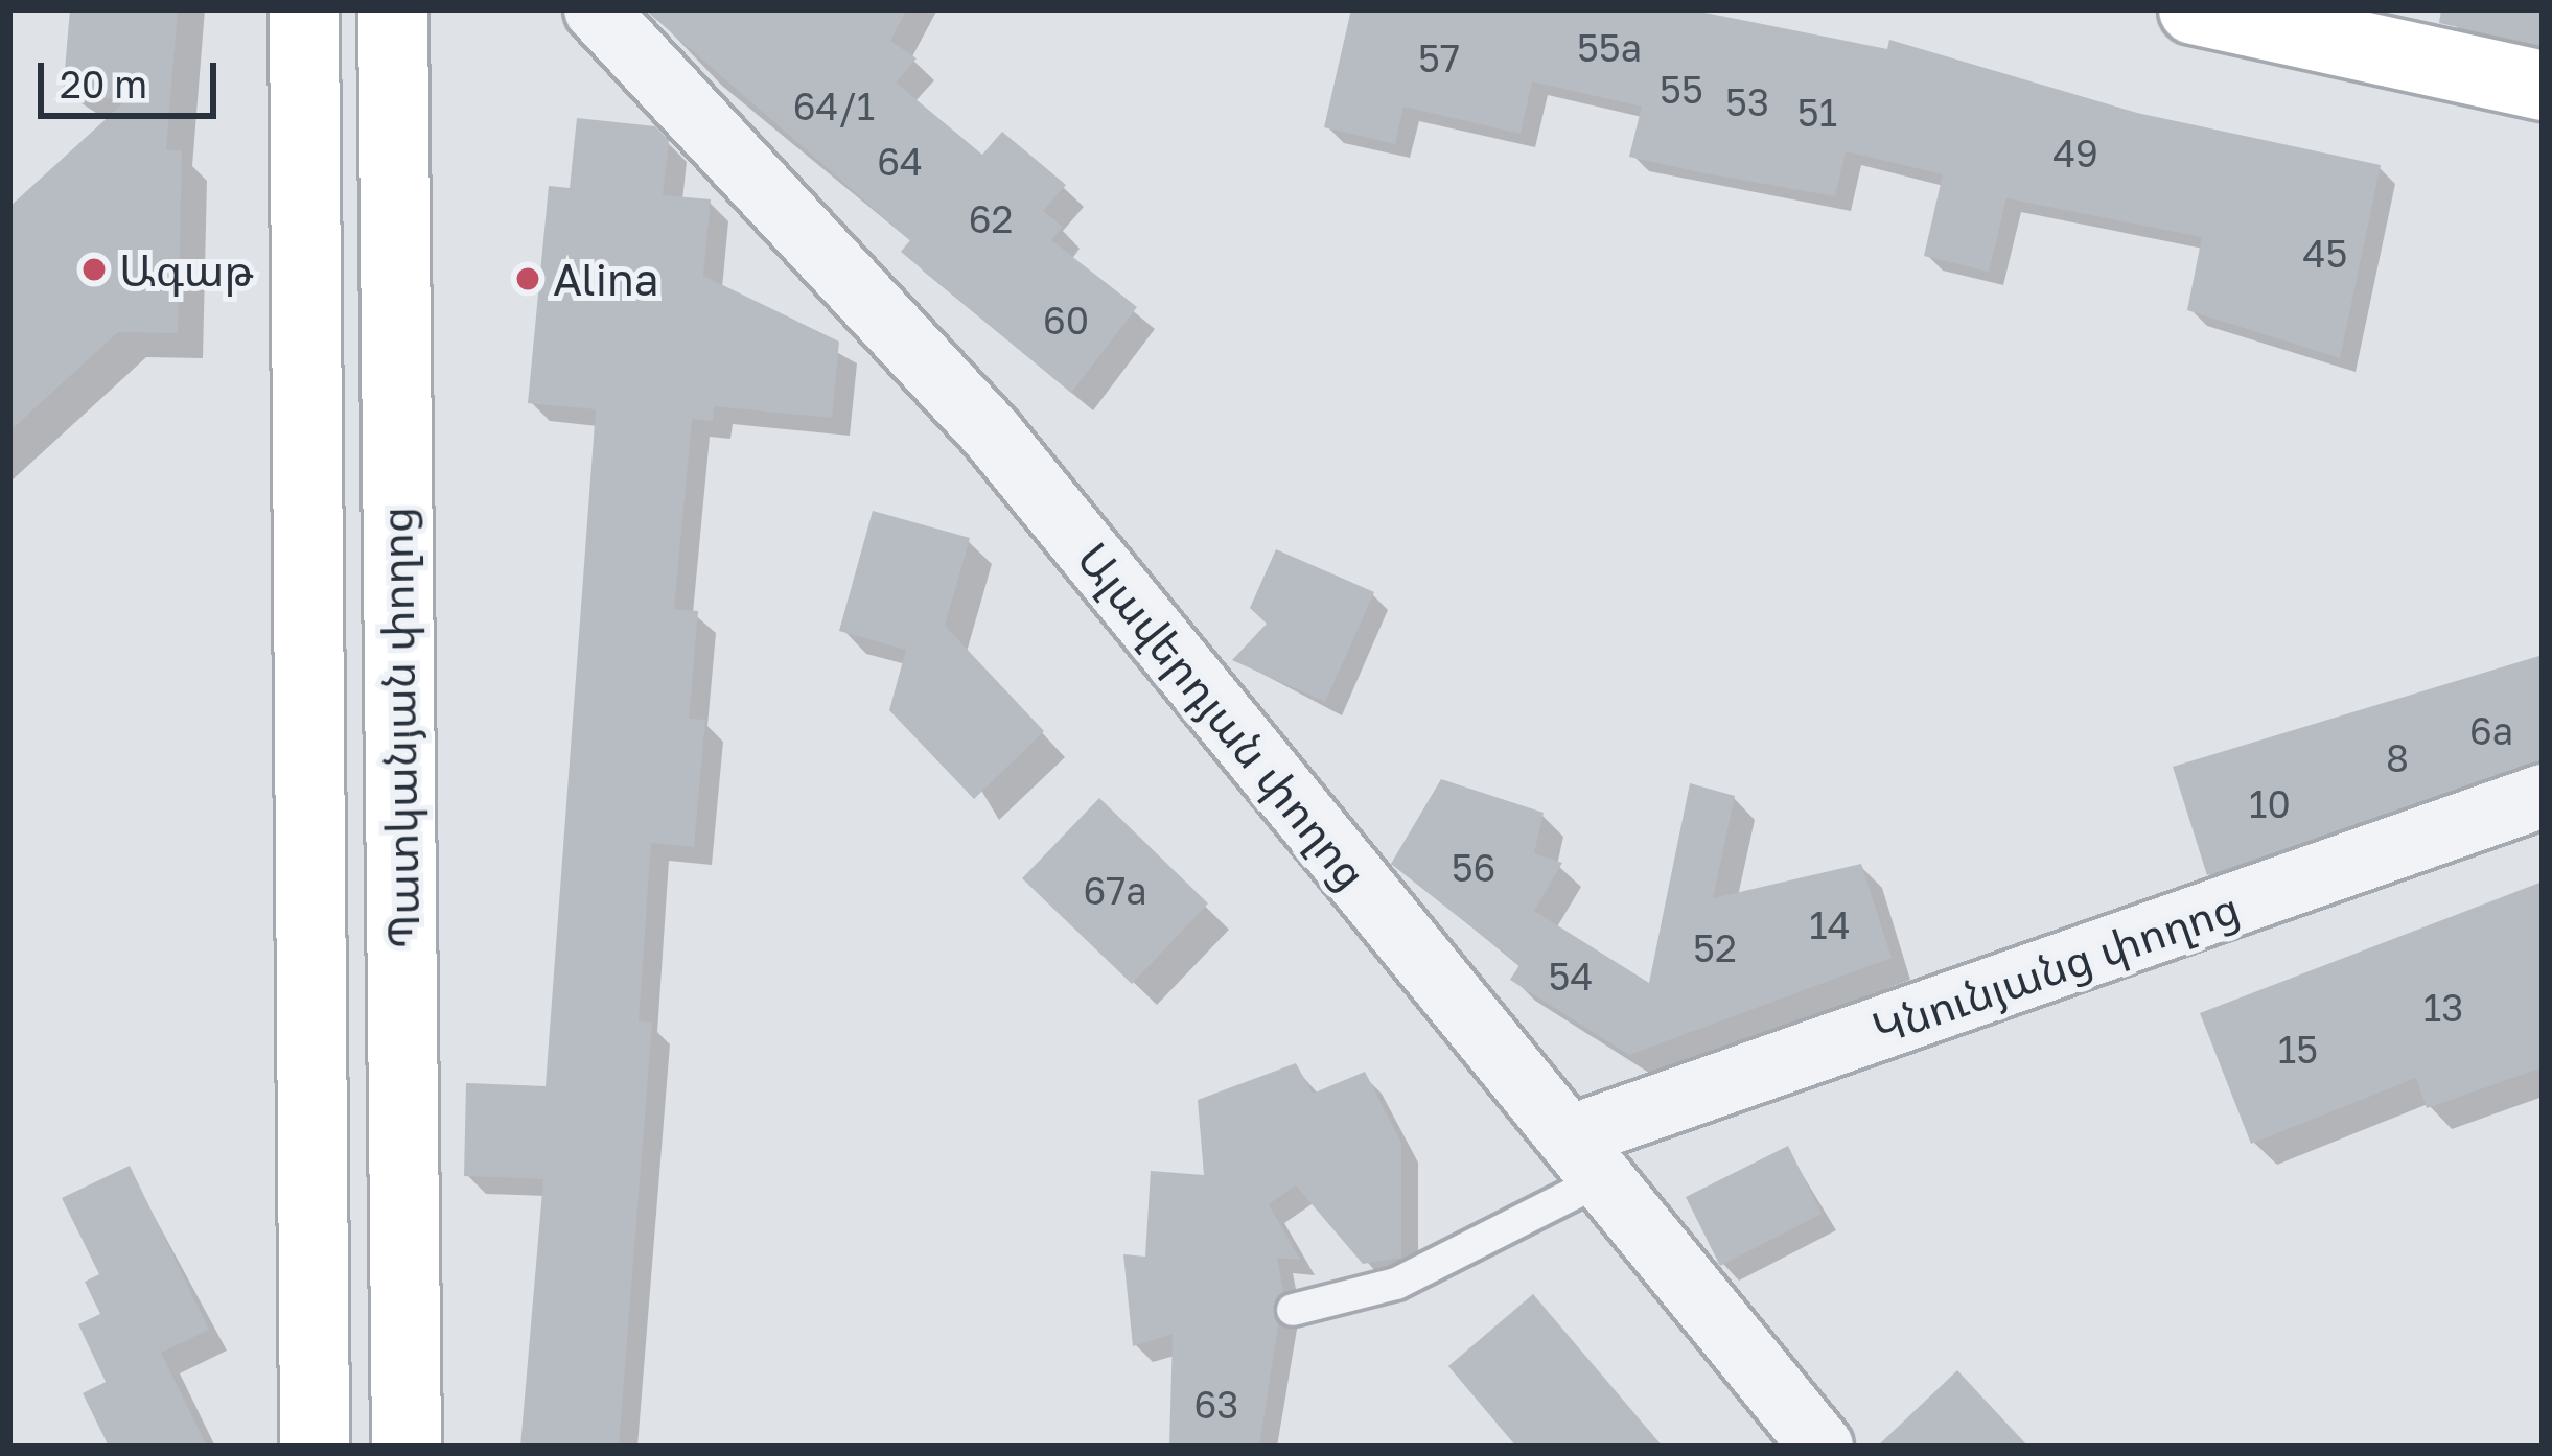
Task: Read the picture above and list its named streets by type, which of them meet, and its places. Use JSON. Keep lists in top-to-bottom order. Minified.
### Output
{"streets":{"main road":["Պատկանյան փողոց"],"street":["Ալավերդյան փողոց","Կնունյանց փողոց"]},"crossings":[["Ալավերդյան փողոց","Կնունյանց փողոց"]],"places":["Ագաթ","Alina"],"house_numbers":["55a","57","55","53","64/1","51","49","64","62","45","60","6a","8","10","56","67a","14","52","54","13","15","63"],"scale_bar":"20 m"}
